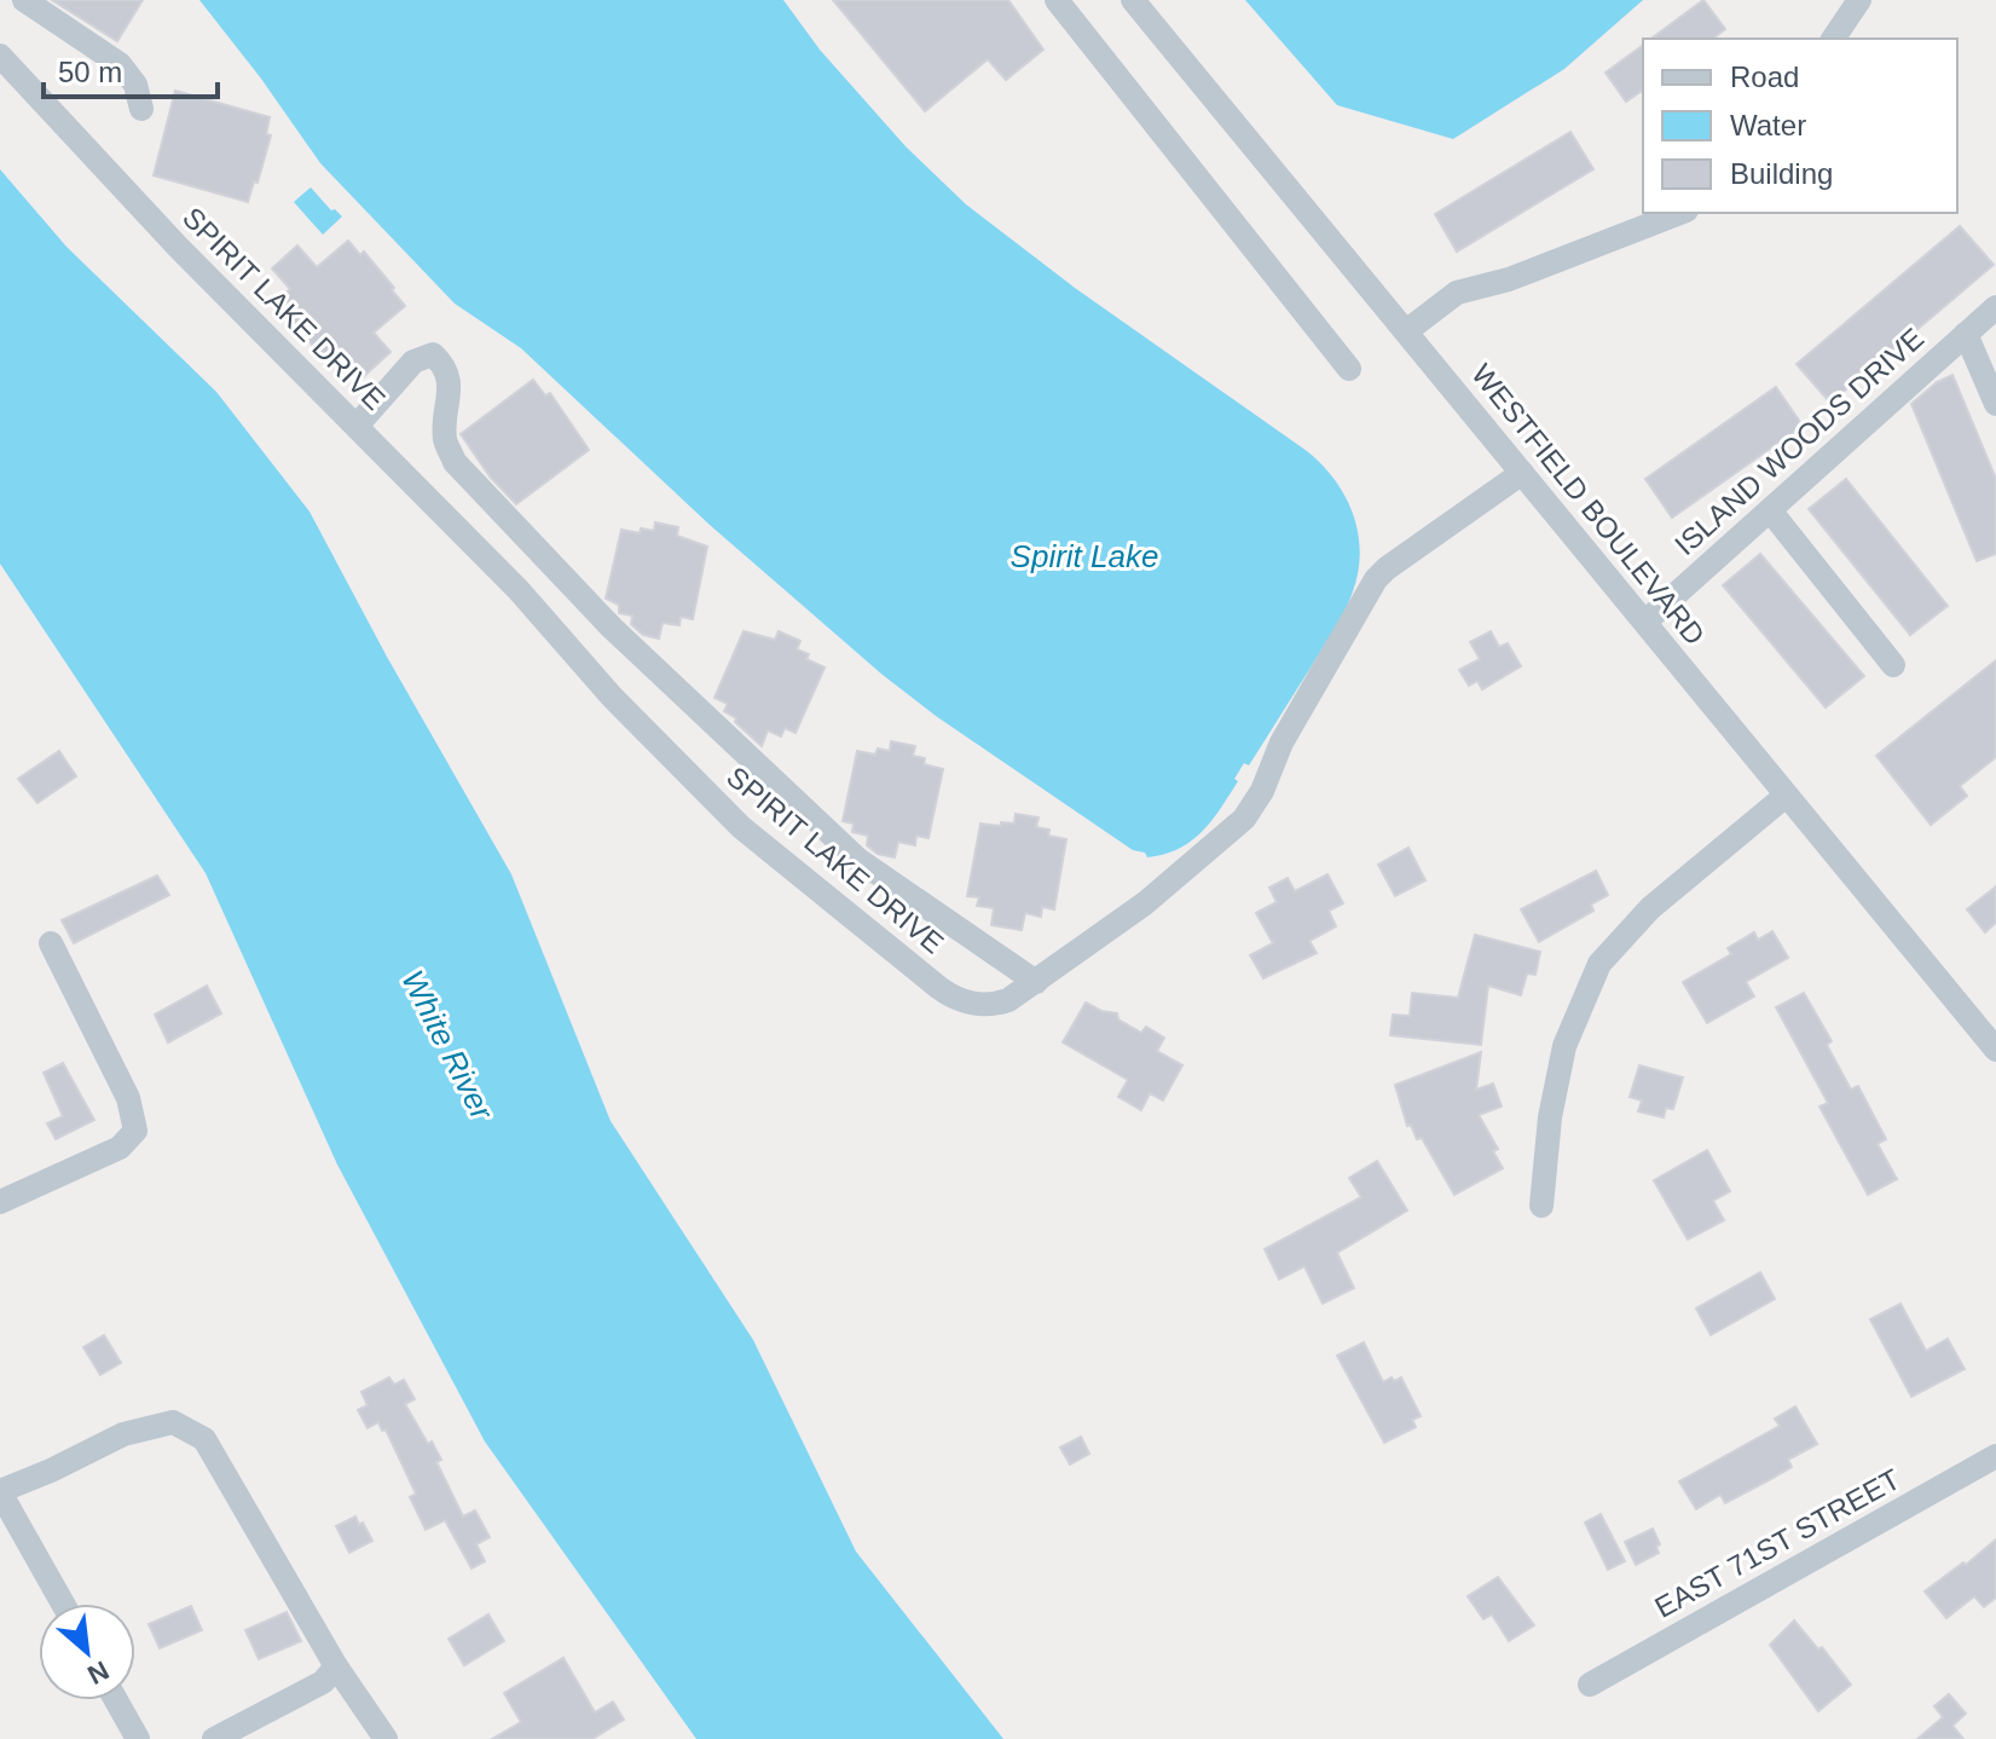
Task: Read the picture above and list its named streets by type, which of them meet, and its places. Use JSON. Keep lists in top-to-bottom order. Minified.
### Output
{"streets":{"street":["SPIRIT LAKE DRIVE","ISLAND WOODS DRIVE","WESTFIELD BOULEVARD","EAST 71ST STREET"]},"crossings":[["SPIRIT LAKE DRIVE","WESTFIELD BOULEVARD"],["ISLAND WOODS DRIVE","WESTFIELD BOULEVARD"]],"water":["Spirit Lake","White River"],"legend":["Road","Water","Building"],"scale_bar":"50 m","north":"bottom right"}
